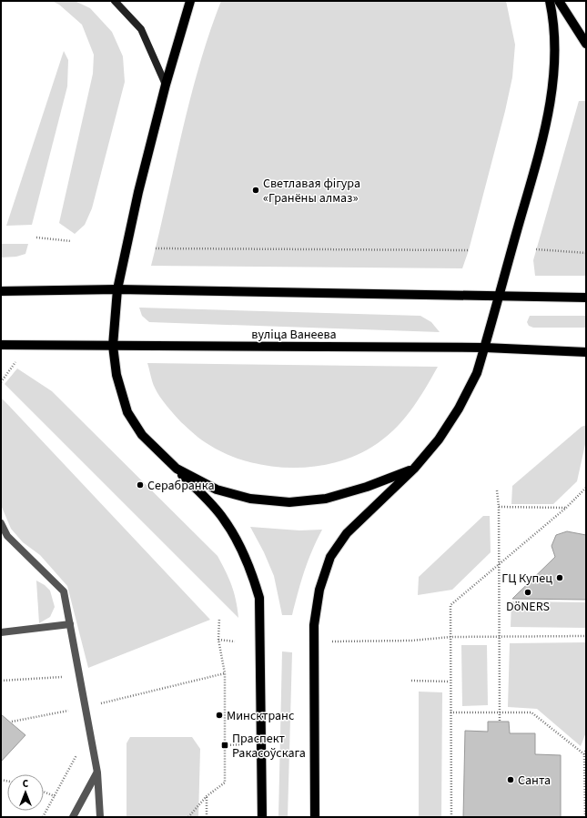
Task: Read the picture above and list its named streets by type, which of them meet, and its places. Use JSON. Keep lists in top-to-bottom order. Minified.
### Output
{"streets":{"main road":["вуліца Ванеева"]},"places":{"other":["Светлавая фігура «Гранёны алмаз»","Серабранка","ГЦ Купец","DöNERS","Минсктранс","Санта"],"transit":["Праспект Ракасоўскага"]},"north":"top"}
